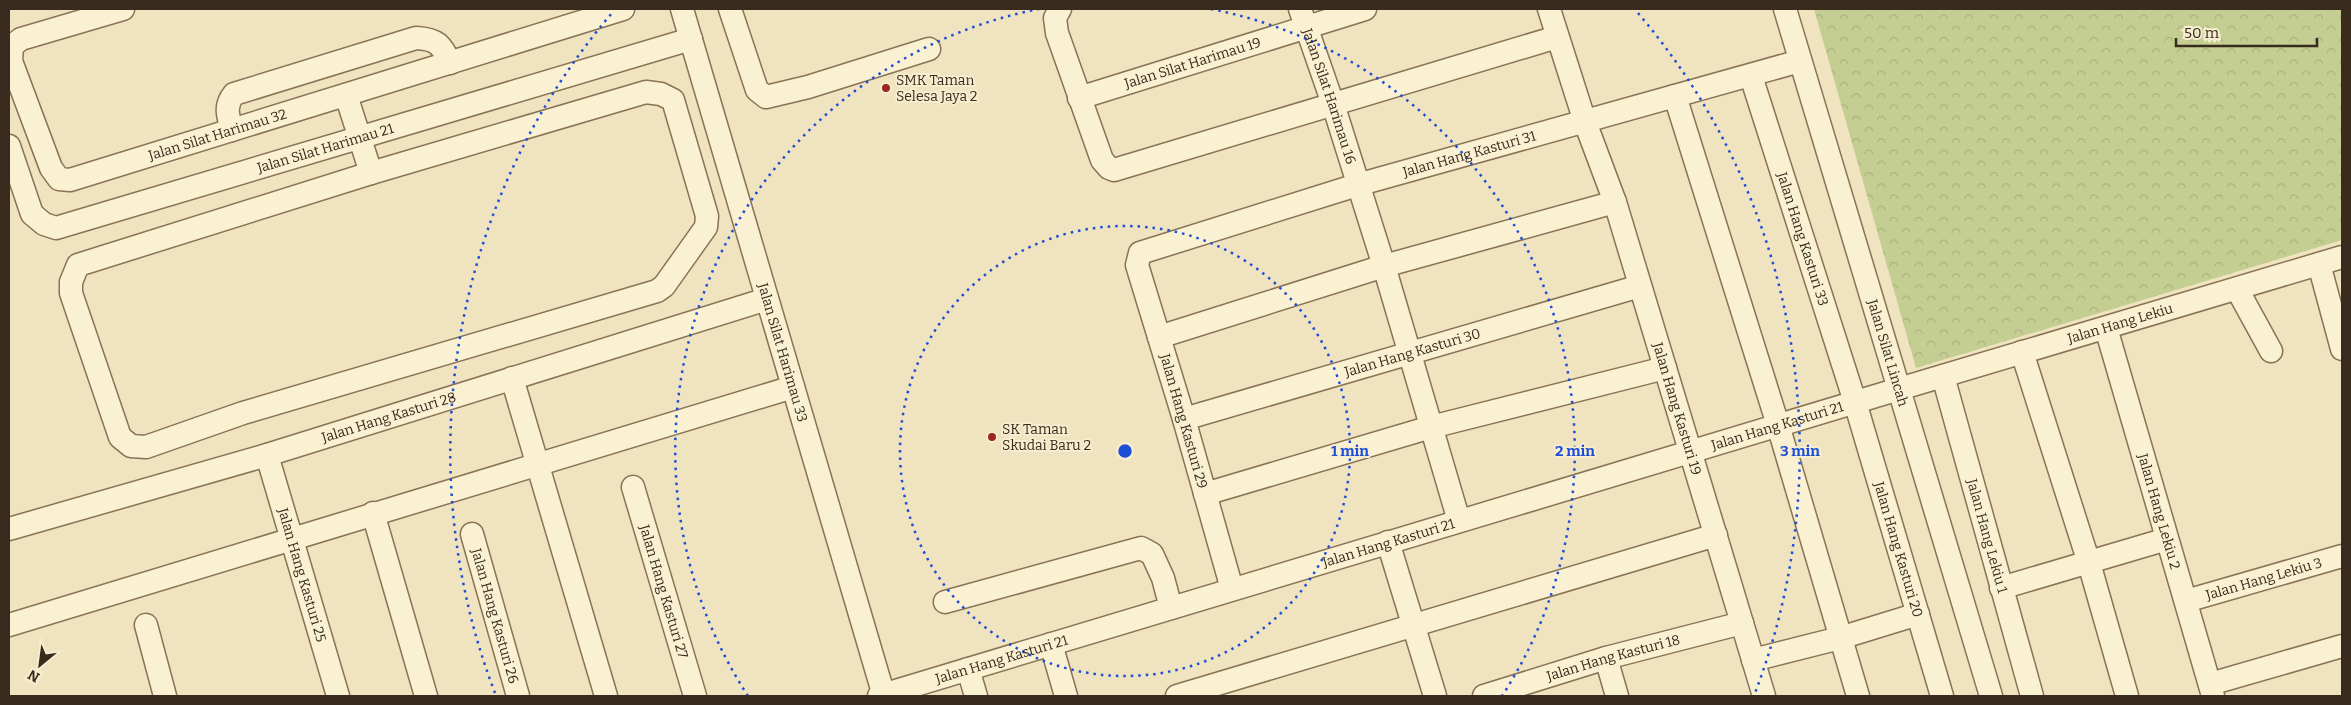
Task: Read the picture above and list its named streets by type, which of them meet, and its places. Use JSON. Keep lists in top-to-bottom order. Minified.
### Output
{"streets":{"street":["Jalan Silat Harimau 19","Jalan Silat Harimau 16","Jalan Silat Harimau 32","Jalan Silat Harimau 21","Jalan Hang Kasturi 31","Jalan Hang Kasturi 33","Jalan Hang Lekiu","Jalan Silat Harimau 33","Jalan Hang Kasturi 30","Jalan Silat Lincah","Jalan Hang Kasturi 19","Jalan Hang Kasturi 28","Jalan Hang Kasturi 29","Jalan Hang Kasturi 21","Jalan Hang Lekiu 2","Jalan Hang Lekiu 1","Jalan Hang Kasturi 20","Jalan Hang Kasturi 25","Jalan Hang Lekiu 3","Jalan Hang Kasturi 27","Jalan Hang Kasturi 26","Jalan Hang Kasturi 18"]},"crossings":[["Jalan Silat Harimau 19","Jalan Silat Harimau 16"],["Jalan Silat Harimau 16","Jalan Hang Kasturi 31"],["Jalan Silat Harimau 16","Jalan Hang Kasturi 30"],["Jalan Silat Harimau 16","Jalan Hang Kasturi 21"],["Jalan Silat Harimau 21","Jalan Silat Harimau 33"],["Jalan Hang Kasturi 31","Jalan Hang Kasturi 33"],["Jalan Hang Kasturi 31","Jalan Silat Lincah"],["Jalan Hang Kasturi 31","Jalan Hang Kasturi 19"],["Jalan Hang Kasturi 31","Jalan Hang Kasturi 29"],["Jalan Hang Kasturi 33","Jalan Hang Kasturi 21"],["Jalan Hang Kasturi 33","Jalan Hang Kasturi 20"],["Jalan Hang Lekiu","Jalan Silat Lincah"],["Jalan Hang Lekiu","Jalan Hang Kasturi 21"],["Jalan Hang Lekiu","Jalan Hang Lekiu 2"],["Jalan Hang Lekiu","Jalan Hang Lekiu 1"],["Jalan Silat Harimau 33","Jalan Hang Kasturi 28"],["Jalan Silat Harimau 33","Jalan Hang Kasturi 21"],["Jalan Hang Kasturi 30","Jalan Hang Kasturi 19"],["Jalan Hang Kasturi 30","Jalan Hang Kasturi 29"],["Jalan Silat Lincah","Jalan Hang Kasturi 21"],["Jalan Hang Kasturi 19","Jalan Hang Kasturi 21"],["Jalan Hang Kasturi 19","Jalan Hang Kasturi 18"],["Jalan Hang Kasturi 28","Jalan Hang Kasturi 25"],["Jalan Hang Kasturi 29","Jalan Hang Kasturi 21"],["Jalan Hang Kasturi 21","Jalan Hang Kasturi 20"],["Jalan Hang Lekiu 2","Jalan Hang Lekiu 3"]],"places":["SMK Taman Selesa Jaya 2","SK Taman Skudai Baru 2"],"scale_bar":"50 m","north":"bottom left","rings":["1 min","2 min","3 min"]}
